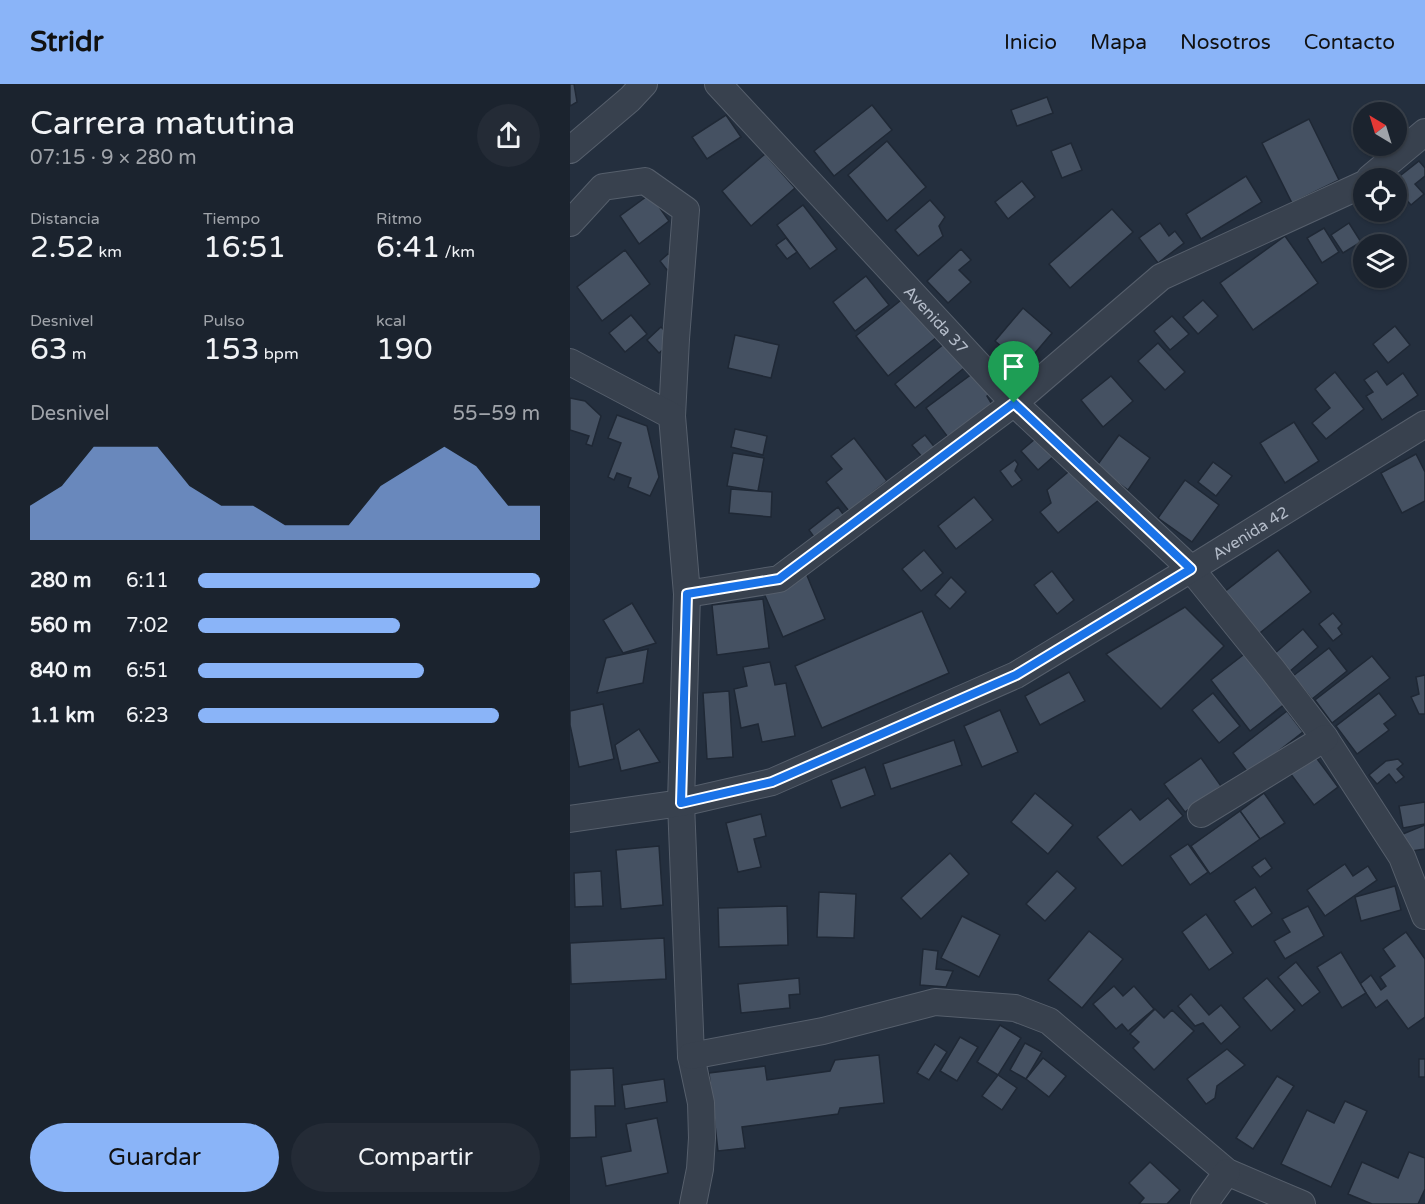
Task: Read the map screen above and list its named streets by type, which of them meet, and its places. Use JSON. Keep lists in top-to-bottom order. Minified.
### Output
{"streets":{"street":["Avenida 37","Avenida 42"]},"crossings":[["Avenida 37","Avenida 42"]],"north":"top left","page":{"header":"Stridr","nav":["Inicio","Mapa","Nosotros","Contacto"],"heading":["Carrera matutina","07:15 · 9 × 280 m"],"stats":[["Distancia","2.52 km"],["Tiempo","16:51"],["Ritmo","6:41 /km"],["Desnivel","63 m"],["Pulso","153 bpm"],["kcal","190"]],"chart":["Desnivel","55–59 m"],"list":[{"name":"280 m","note":"6:11"},{"name":"560 m","note":"7:02"},{"name":"840 m","note":"6:51"},{"name":"1.1 km","note":"6:23"}],"buttons":["Guardar","Compartir"]}}
